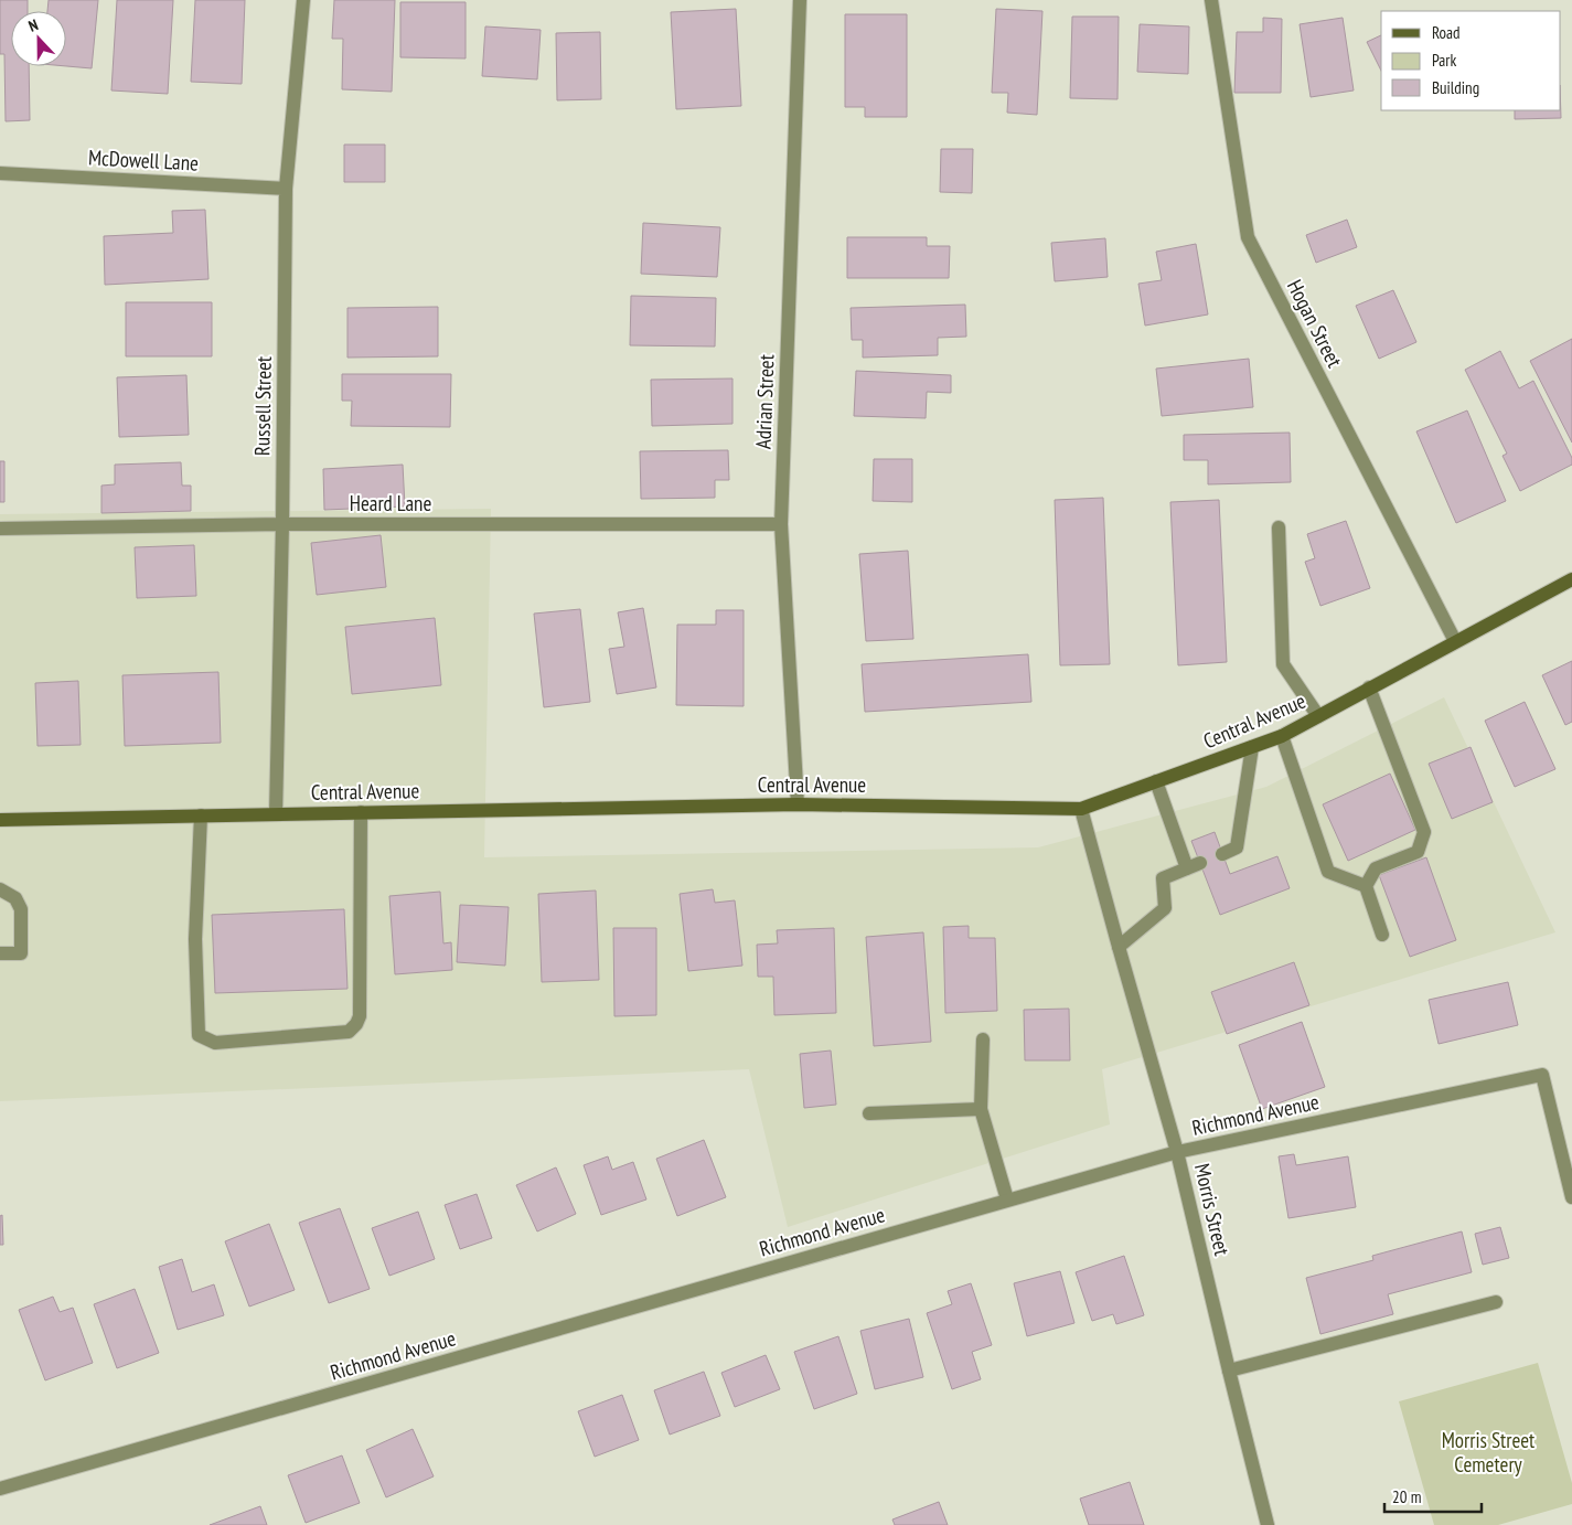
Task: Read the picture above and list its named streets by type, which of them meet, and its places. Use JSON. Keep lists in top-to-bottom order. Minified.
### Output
{"streets":{"main road":["Central Avenue"],"street":["McDowell Lane","Hogan Street","Adrian Street","Russell Street","Heard Lane","Richmond Avenue","Morris Street"]},"crossings":[["McDowell Lane","Russell Street"],["Hogan Street","Central Avenue"],["Adrian Street","Heard Lane"],["Adrian Street","Central Avenue"],["Russell Street","Heard Lane"],["Russell Street","Central Avenue"],["Central Avenue","Morris Street"],["Richmond Avenue","Morris Street"]],"parks":["Morris Street Cemetery"],"legend":["Road","Park","Building"],"scale_bar":"20 m","north":"top"}
